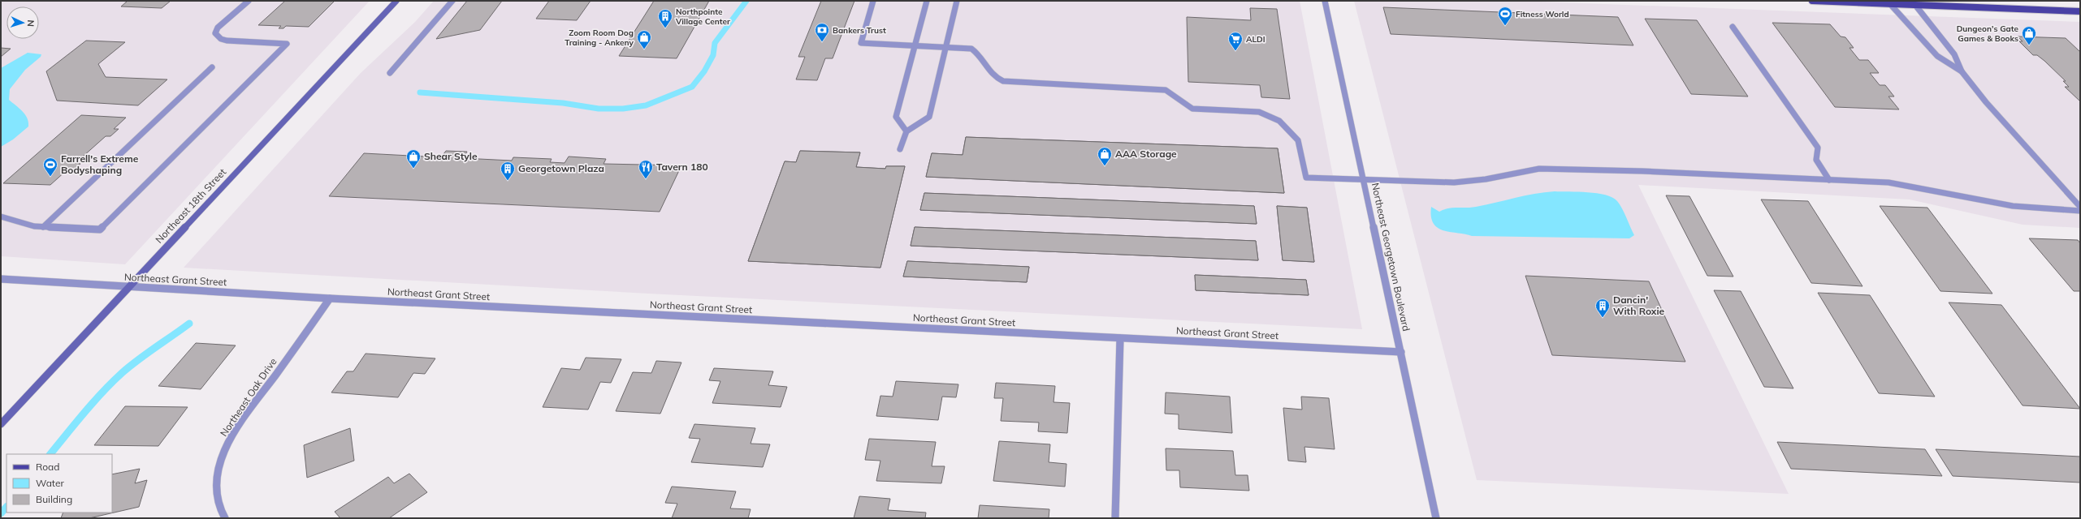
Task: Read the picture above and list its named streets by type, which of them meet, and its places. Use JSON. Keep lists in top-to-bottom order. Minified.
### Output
{"streets":{"main road":["Northeast 18th Street"],"street":["Northeast Georgetown Boulevard","Northeast Grant Street","Northeast Oak Drive"]},"crossings":[["Northeast 18th Street","Northeast Grant Street"],["Northeast Georgetown Boulevard","Northeast Grant Street"],["Northeast Grant Street","Northeast Oak Drive"]],"places":{"sports":["Fitness World","Farrell's Extreme Bodyshaping"],"building":["Northpointe Village Center","Georgetown Plaza","Dancin' With Roxie"],"bank":["Bankers Trust"],"shop":["Dungeon's Gate Games & Books","Zoom Room Dog Training - Ankeny","AAA Storage","Shear Style"],"supermarket":["ALDI"],"restaurant":["Tavern 180"]},"legend":["Road","Water","Building"],"north":"right"}
